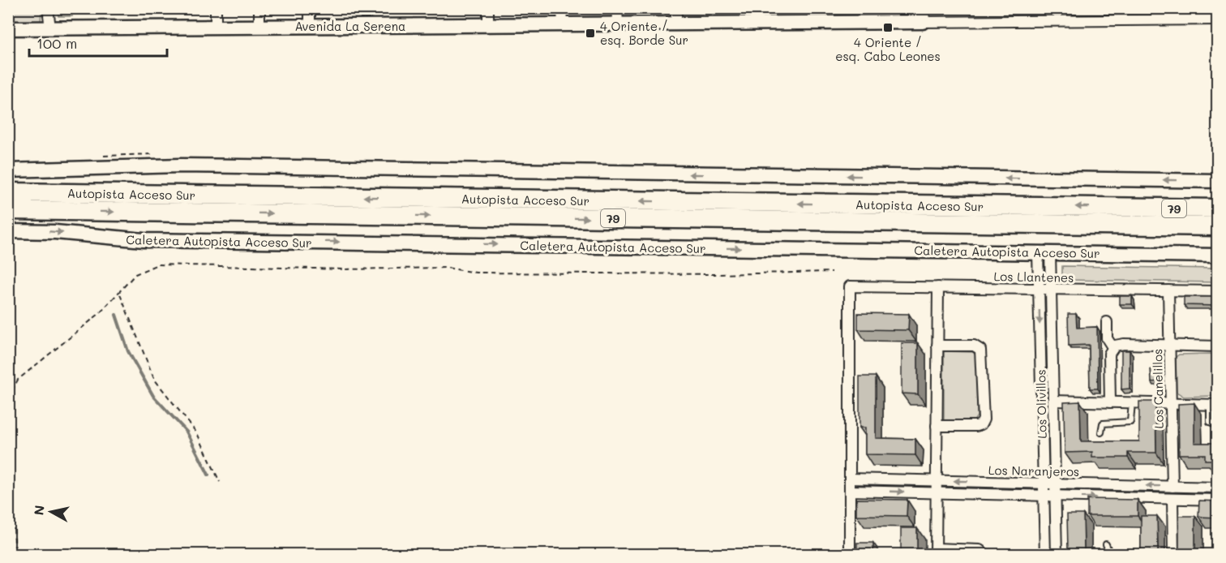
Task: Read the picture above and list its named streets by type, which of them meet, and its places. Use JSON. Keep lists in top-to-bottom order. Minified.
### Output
{"streets":{"highway":["Autopista Acceso Sur","79"],"main road":["Avenida La Serena","Caletera Autopista Acceso Sur"],"street":["Los Llantenes","Los Canelillos","Los Olivillos","Los Naranjeros"]},"crossings":[["Caletera Autopista Acceso Sur","Los Olivillos"],["Los Llantenes","Los Canelillos"],["Los Llantenes","Los Olivillos"],["Los Llantenes","Los Naranjeros"],["Los Canelillos","Los Naranjeros"],["Los Olivillos","Los Naranjeros"]],"places":{"transit":["4 Oriente / esq. Cabo Leones","4 Oriente / esq. Borde Sur"]},"scale_bar":"100 m","north":"left"}
